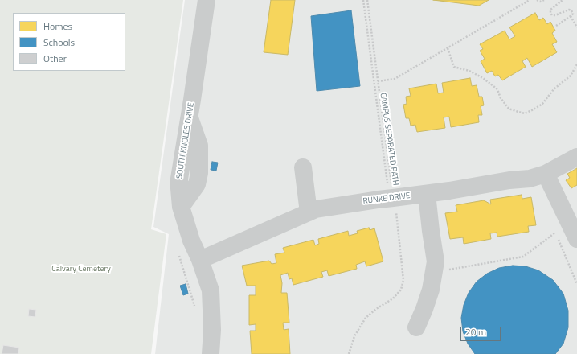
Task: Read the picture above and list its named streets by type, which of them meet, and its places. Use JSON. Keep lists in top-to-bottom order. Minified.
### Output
{"streets":{"street":["SOUTH KNOLES DRIVE","RUNKE DRIVE"],"path":["CAMPUS SEPARATED PATH"]},"crossings":[["CAMPUS SEPARATED PATH","RUNKE DRIVE"],["SOUTH KNOLES DRIVE","RUNKE DRIVE"]],"parks":["Calvary Cemetery"],"legend":["Homes","Schools","Other"],"scale_bar":"20 m"}
